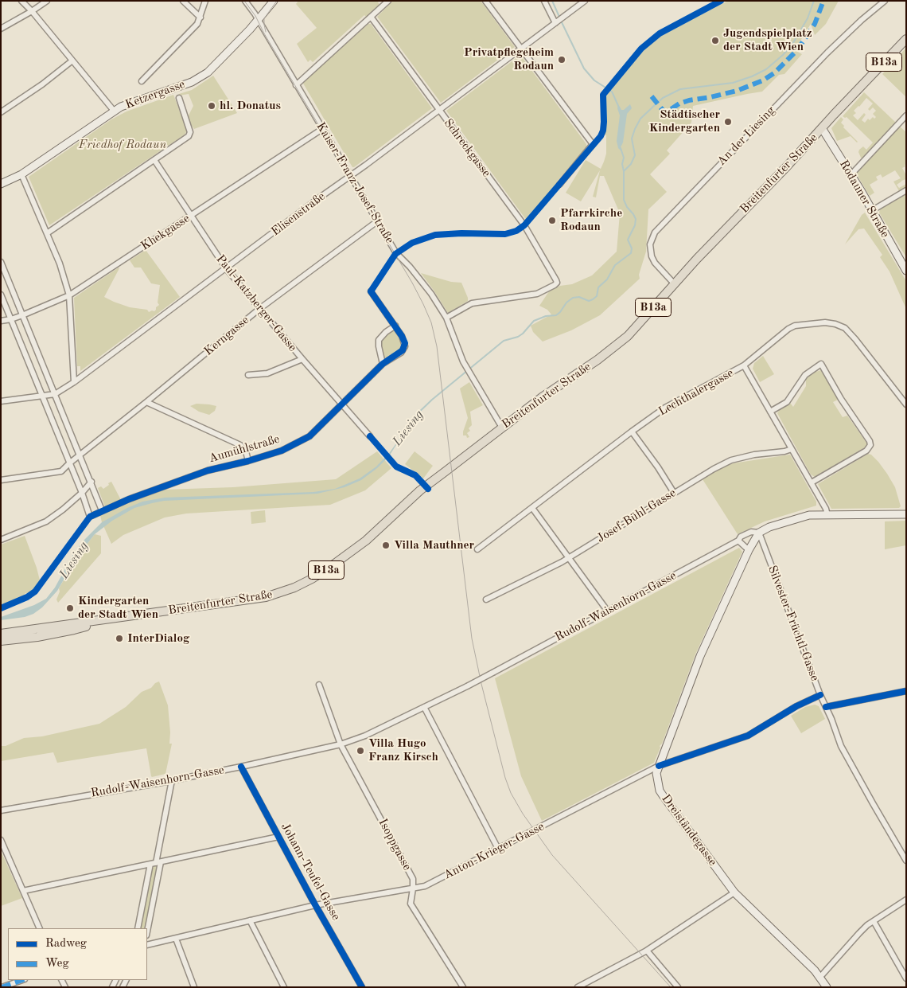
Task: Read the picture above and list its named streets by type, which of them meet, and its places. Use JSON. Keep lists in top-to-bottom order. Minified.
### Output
{"streets":{"main road":["B13a","Breitenfurter Straße"],"street":["Ketzergasse","An der Liesing","Schreckgasse","Kaiser-Franz-Josef-Straße","Rodauner Straße","Elisenstraße","Khekgasse","Paul-Katzberger-Gasse","Kerngasse","Lechthalergasse","Aumühlstraße","Josef-Bühl-Gasse","Rudolf-Waisenhorn-Gasse","Silvester-Früchtl-Gasse","Dreiständegasse","Isoppgasse","Anton-Krieger-Gasse","Johann-Teufel-Gasse"]},"crossings":[["Ketzergasse","Kaiser-Franz-Josef-Straße"],["An der Liesing","Breitenfurter Straße"],["Schreckgasse","Kaiser-Franz-Josef-Straße"],["Schreckgasse","Elisenstraße"],["Breitenfurter Straße","Kaiser-Franz-Josef-Straße"],["Breitenfurter Straße","Rodauner Straße"],["Kaiser-Franz-Josef-Straße","Elisenstraße"],["Kaiser-Franz-Josef-Straße","Khekgasse"],["Kaiser-Franz-Josef-Straße","Kerngasse"],["Elisenstraße","Paul-Katzberger-Gasse"],["Khekgasse","Paul-Katzberger-Gasse"],["Paul-Katzberger-Gasse","Kerngasse"],["Paul-Katzberger-Gasse","Aumühlstraße"],["Rudolf-Waisenhorn-Gasse","Silvester-Früchtl-Gasse"],["Rudolf-Waisenhorn-Gasse","Dreiständegasse"],["Rudolf-Waisenhorn-Gasse","Isoppgasse"],["Rudolf-Waisenhorn-Gasse","Johann-Teufel-Gasse"],["Silvester-Früchtl-Gasse","Dreiständegasse"],["Silvester-Früchtl-Gasse","Anton-Krieger-Gasse"],["Dreiständegasse","Anton-Krieger-Gasse"],["Isoppgasse","Anton-Krieger-Gasse"],["Anton-Krieger-Gasse","Johann-Teufel-Gasse"]],"water":["Liesing"],"parks":["Friedhof Rodaun"],"places":["Jugendspielplatz der Stadt Wien","Privatpflegeheim Rodaun","hl. Donatus","Städtischer Kindergarten","Pfarrkirche Rodaun","Villa Mauthner","Kindergarten der Stadt Wien","InterDialog","Villa Hugo Franz Kirsch"],"legend":["Radweg","Weg"]}
